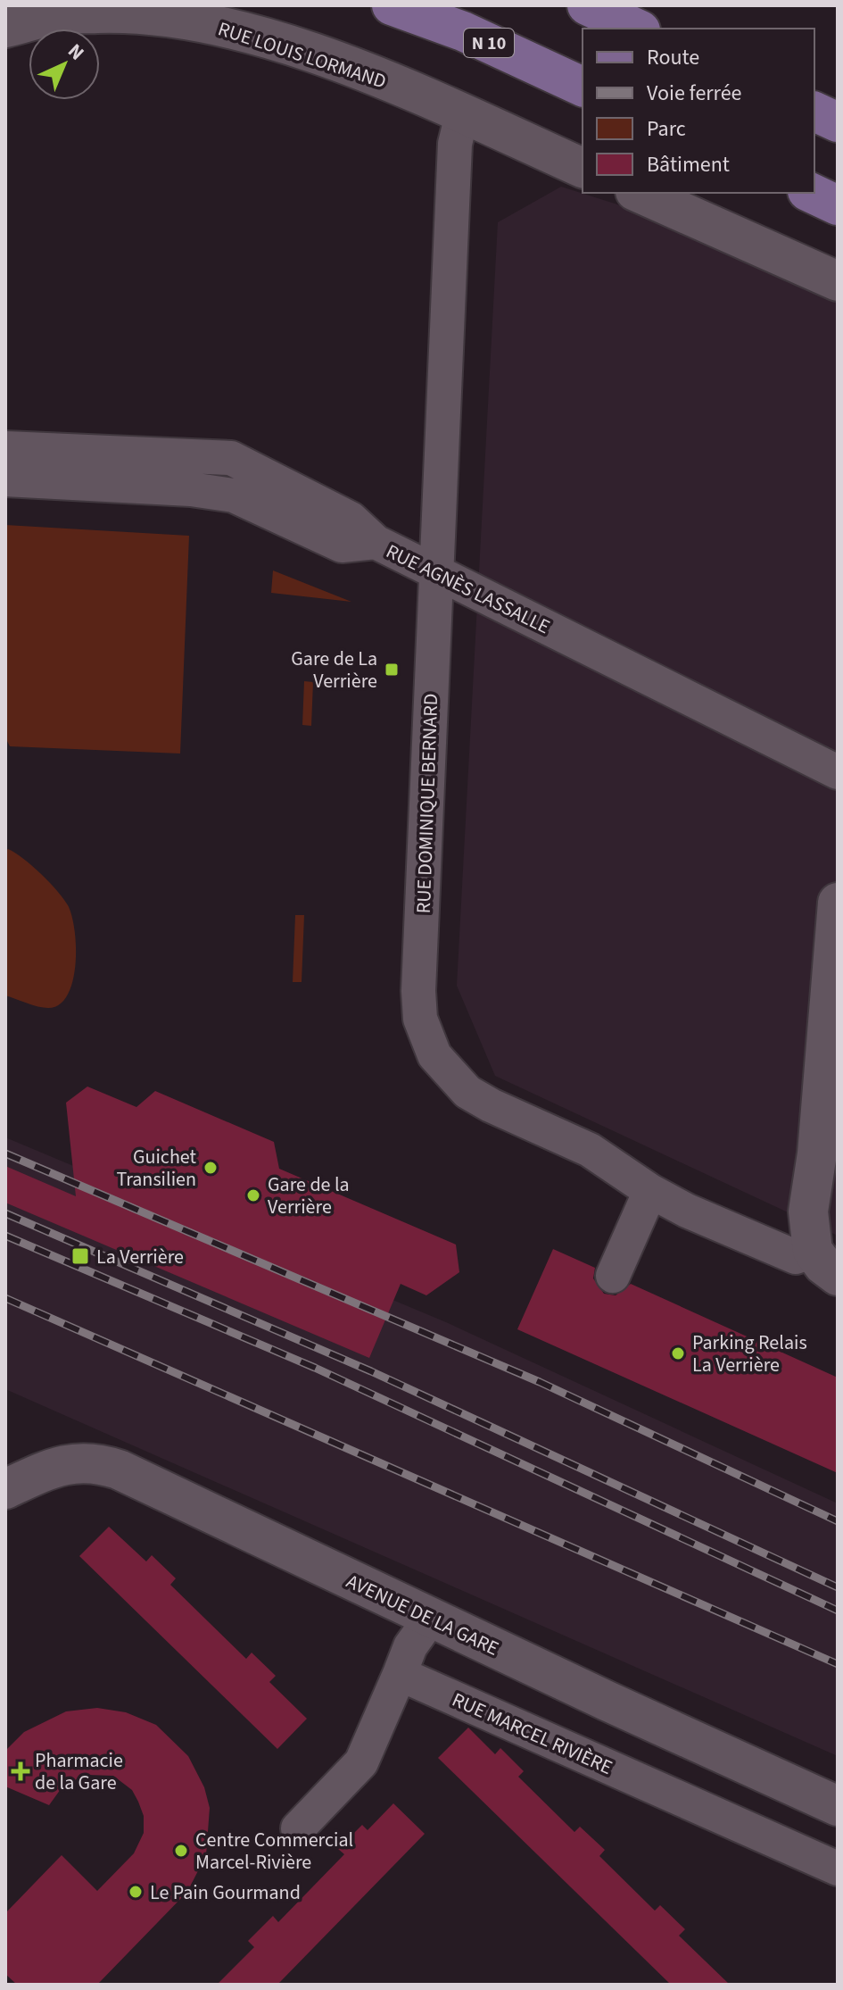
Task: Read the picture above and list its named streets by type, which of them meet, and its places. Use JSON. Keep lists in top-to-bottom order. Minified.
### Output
{"streets":{"main road":["N 10"],"street":["RUE LOUIS LORMAND","RUE AGNÈS LASSALLE","RUE DOMINIQUE BERNARD","AVENUE DE LA GARE","RUE MARCEL RIVIÈRE"]},"crossings":[["RUE LOUIS LORMAND","RUE DOMINIQUE BERNARD"],["RUE AGNÈS LASSALLE","RUE DOMINIQUE BERNARD"]],"places":{"transit":["Gare de La Verrière","La Verrière"],"other":["Guichet Transilien","Gare de la Verrière","Parking Relais La Verrière","Centre Commercial Marcel-Rivière","Le Pain Gourmand"],"health":["Pharmacie de la Gare"]},"legend":["Route","Voie ferrée","Parc","Bâtiment"],"north":"top right"}
